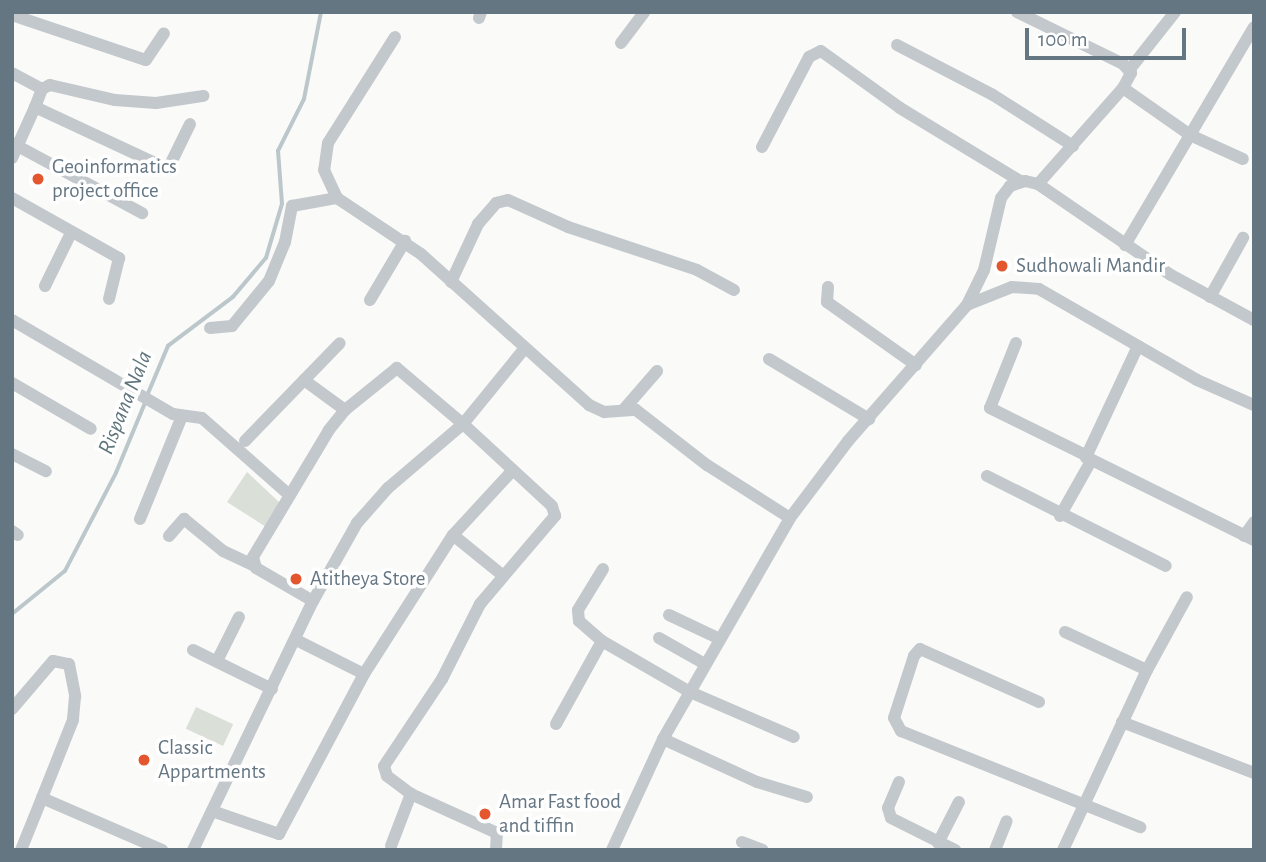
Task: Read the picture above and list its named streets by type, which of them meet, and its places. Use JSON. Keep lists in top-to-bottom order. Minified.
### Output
{"water":["Rispana Nala"],"places":["Geoinformatics project office","Sudhowali Mandir","Atitheya Store","Classic Appartments","Amar Fast food and tiffin"],"scale_bar":"100 m"}
